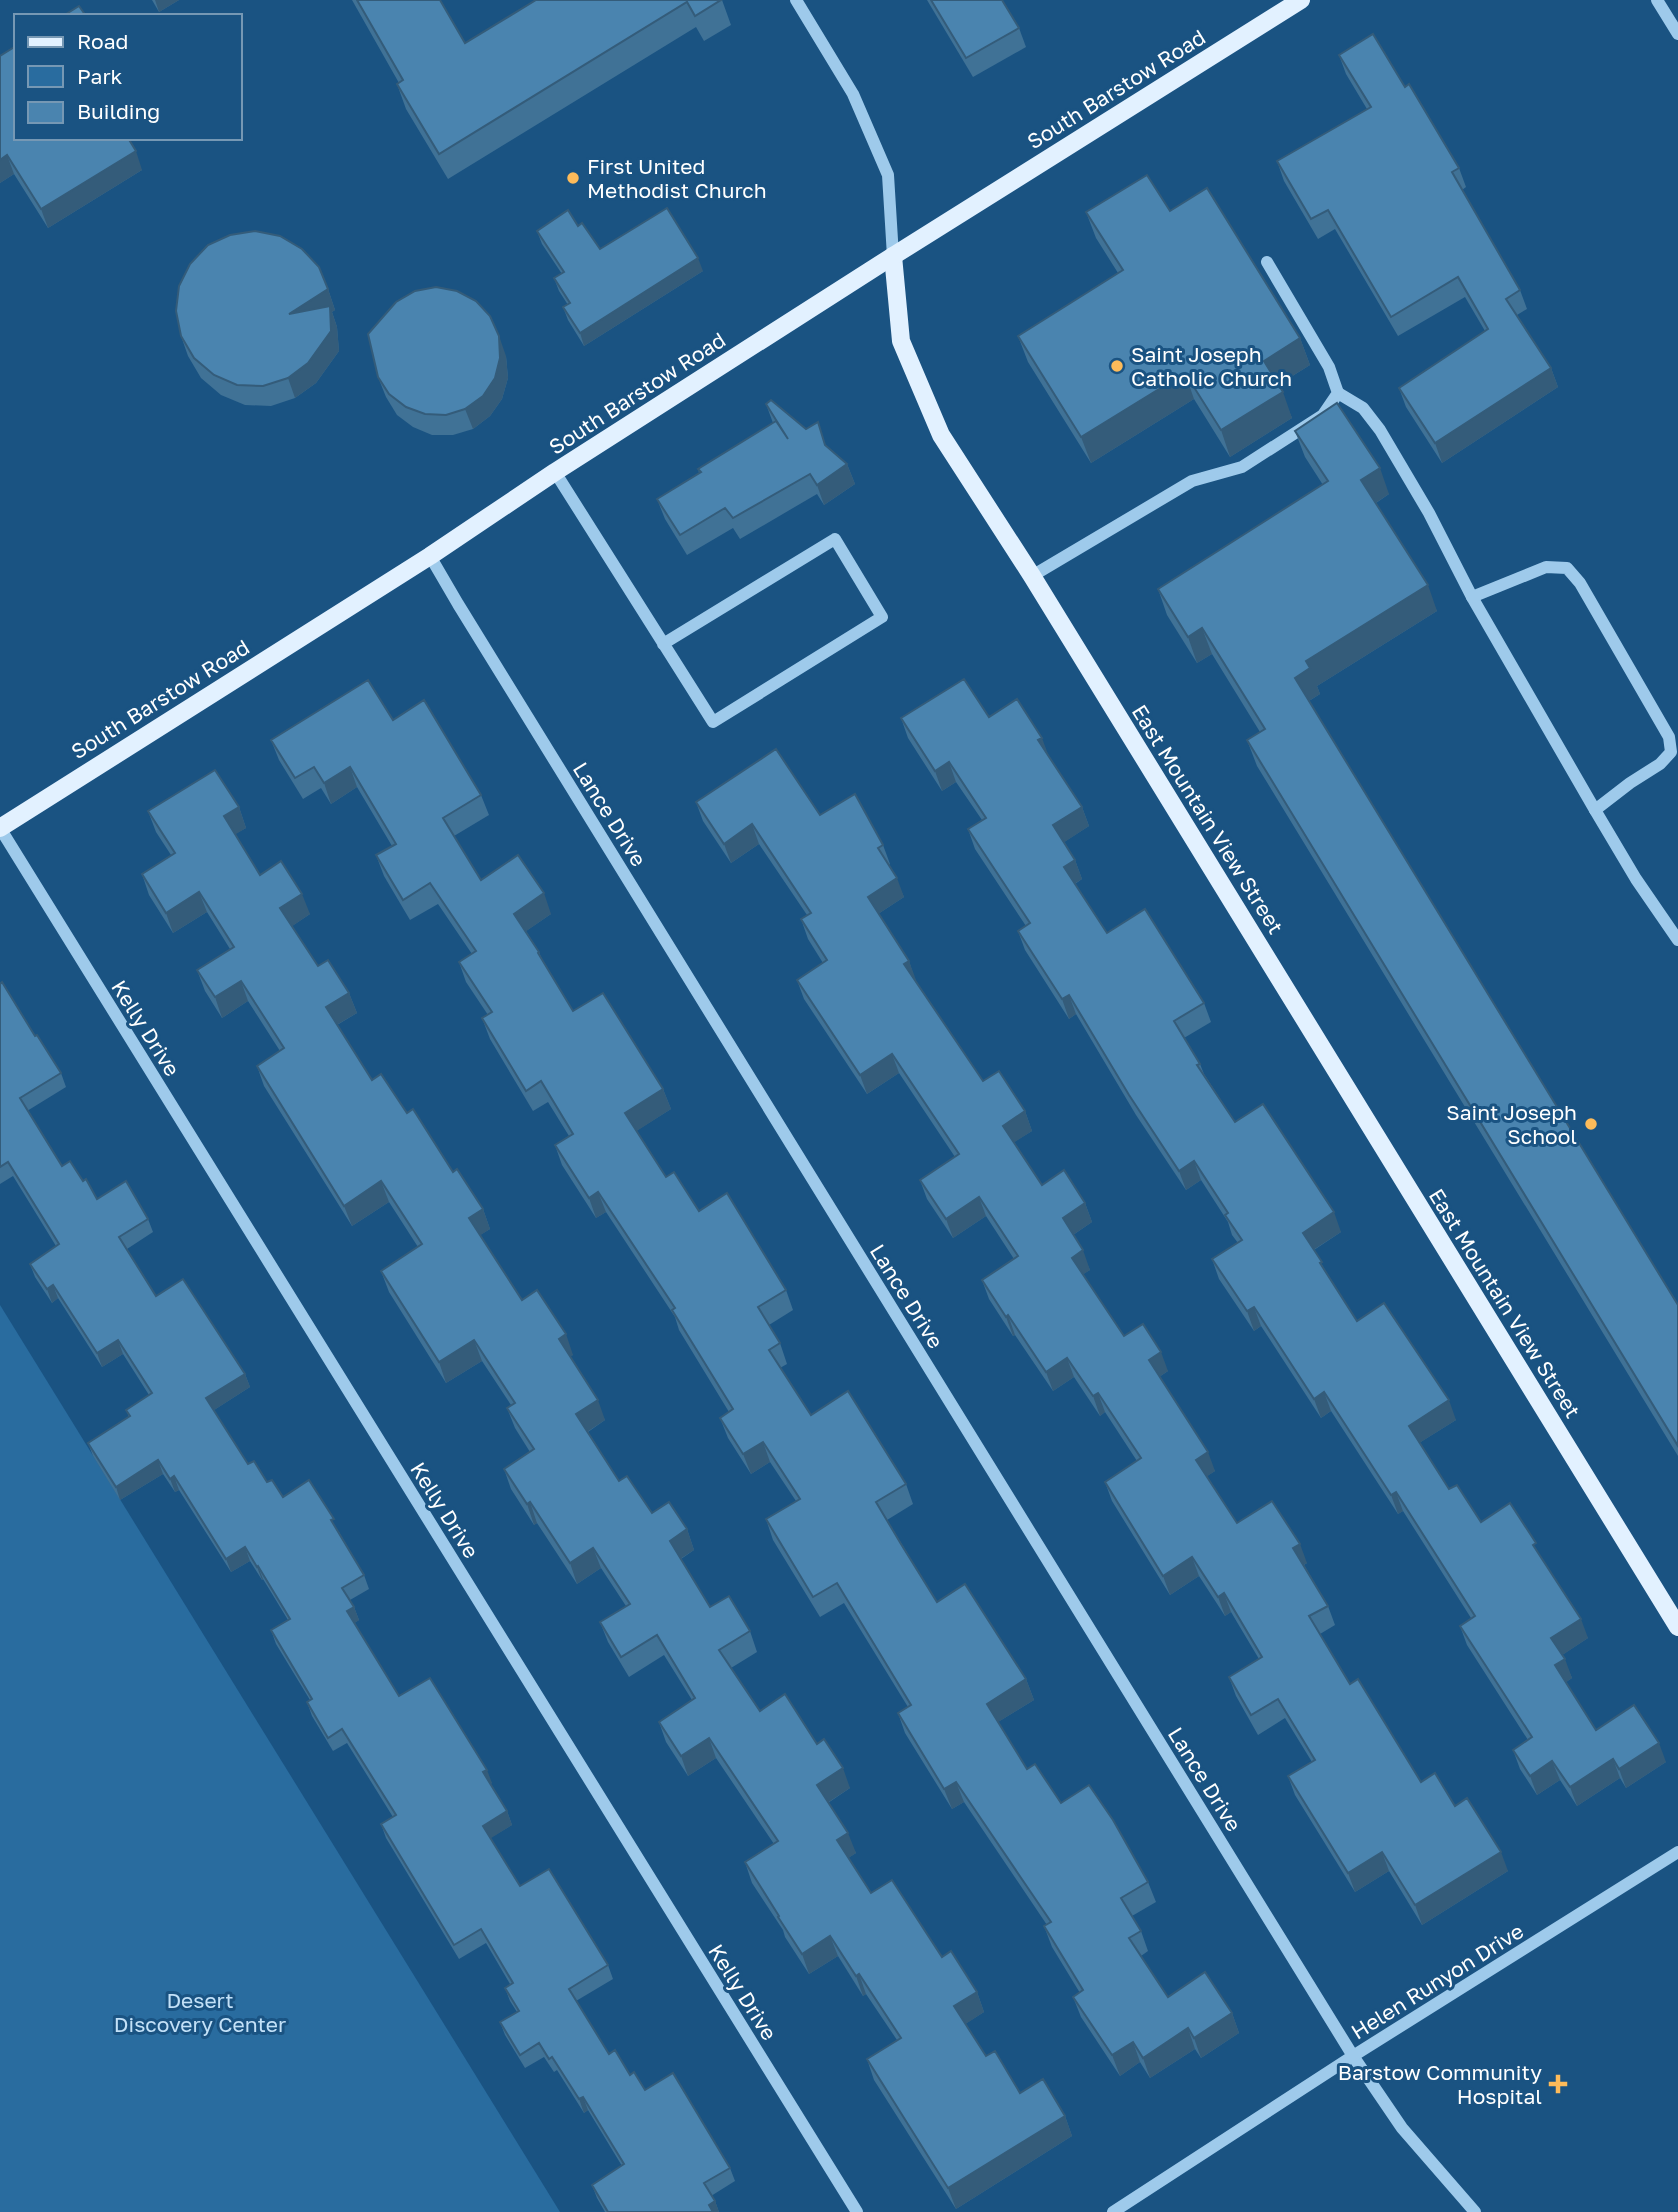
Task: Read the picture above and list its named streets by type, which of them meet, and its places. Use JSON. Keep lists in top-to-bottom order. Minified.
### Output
{"streets":{"main road":["South Barstow Road","East Mountain View Street"],"street":["Lance Drive","Kelly Drive","Helen Runyon Drive"]},"crossings":[["South Barstow Road","Lance Drive"],["South Barstow Road","East Mountain View Street"],["South Barstow Road","Kelly Drive"],["Lance Drive","Helen Runyon Drive"]],"parks":["Desert Discovery Center"],"places":{"other":["First United Methodist Church","Saint Joseph Catholic Church","Saint Joseph School"],"health":["Barstow Community Hospital"]},"legend":["Road","Park","Building"]}
